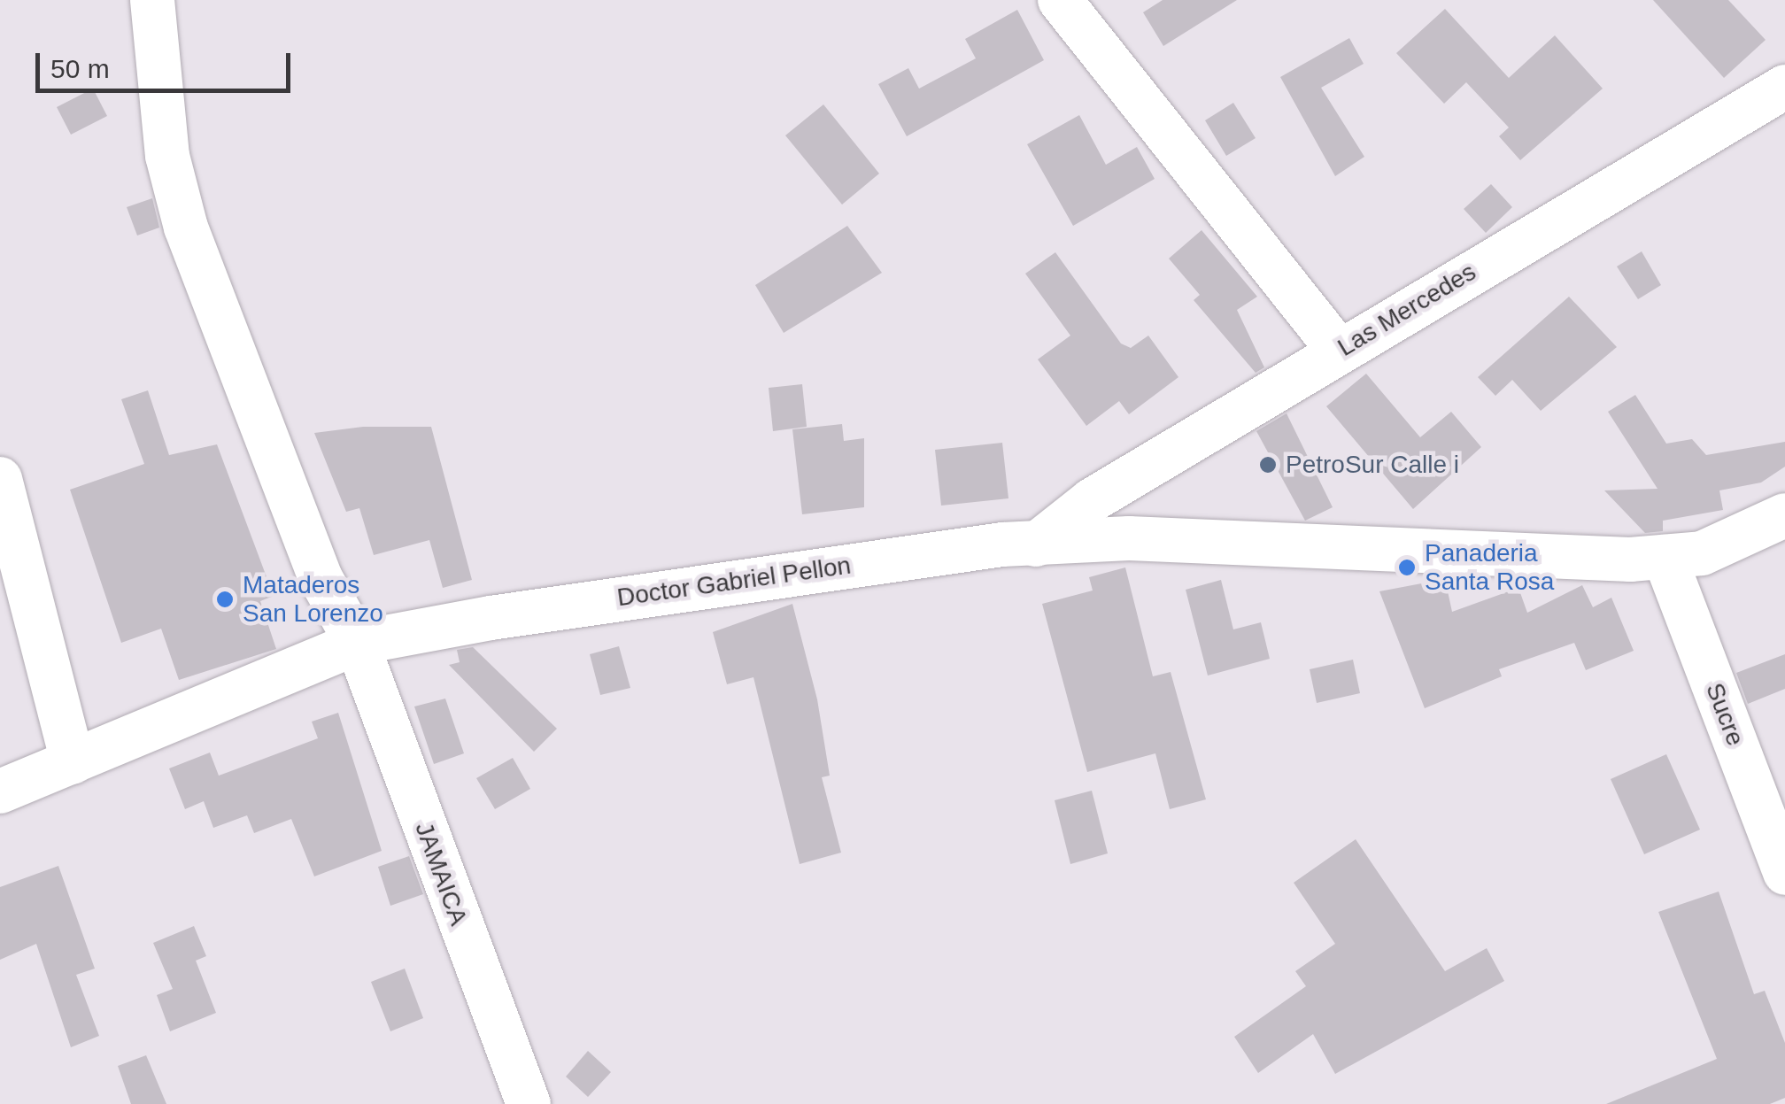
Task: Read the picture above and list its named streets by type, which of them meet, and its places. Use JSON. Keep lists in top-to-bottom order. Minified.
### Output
{"streets":{"street":["Las Mercedes","Doctor Gabriel Pellon","Sucre","JAMAICA"]},"crossings":[["Las Mercedes","Doctor Gabriel Pellon"],["Doctor Gabriel Pellon","Sucre"],["Doctor Gabriel Pellon","JAMAICA"]],"places":["PetroSur Calle i","Panaderia Santa Rosa","Mataderos San Lorenzo"],"scale_bar":"50 m"}
